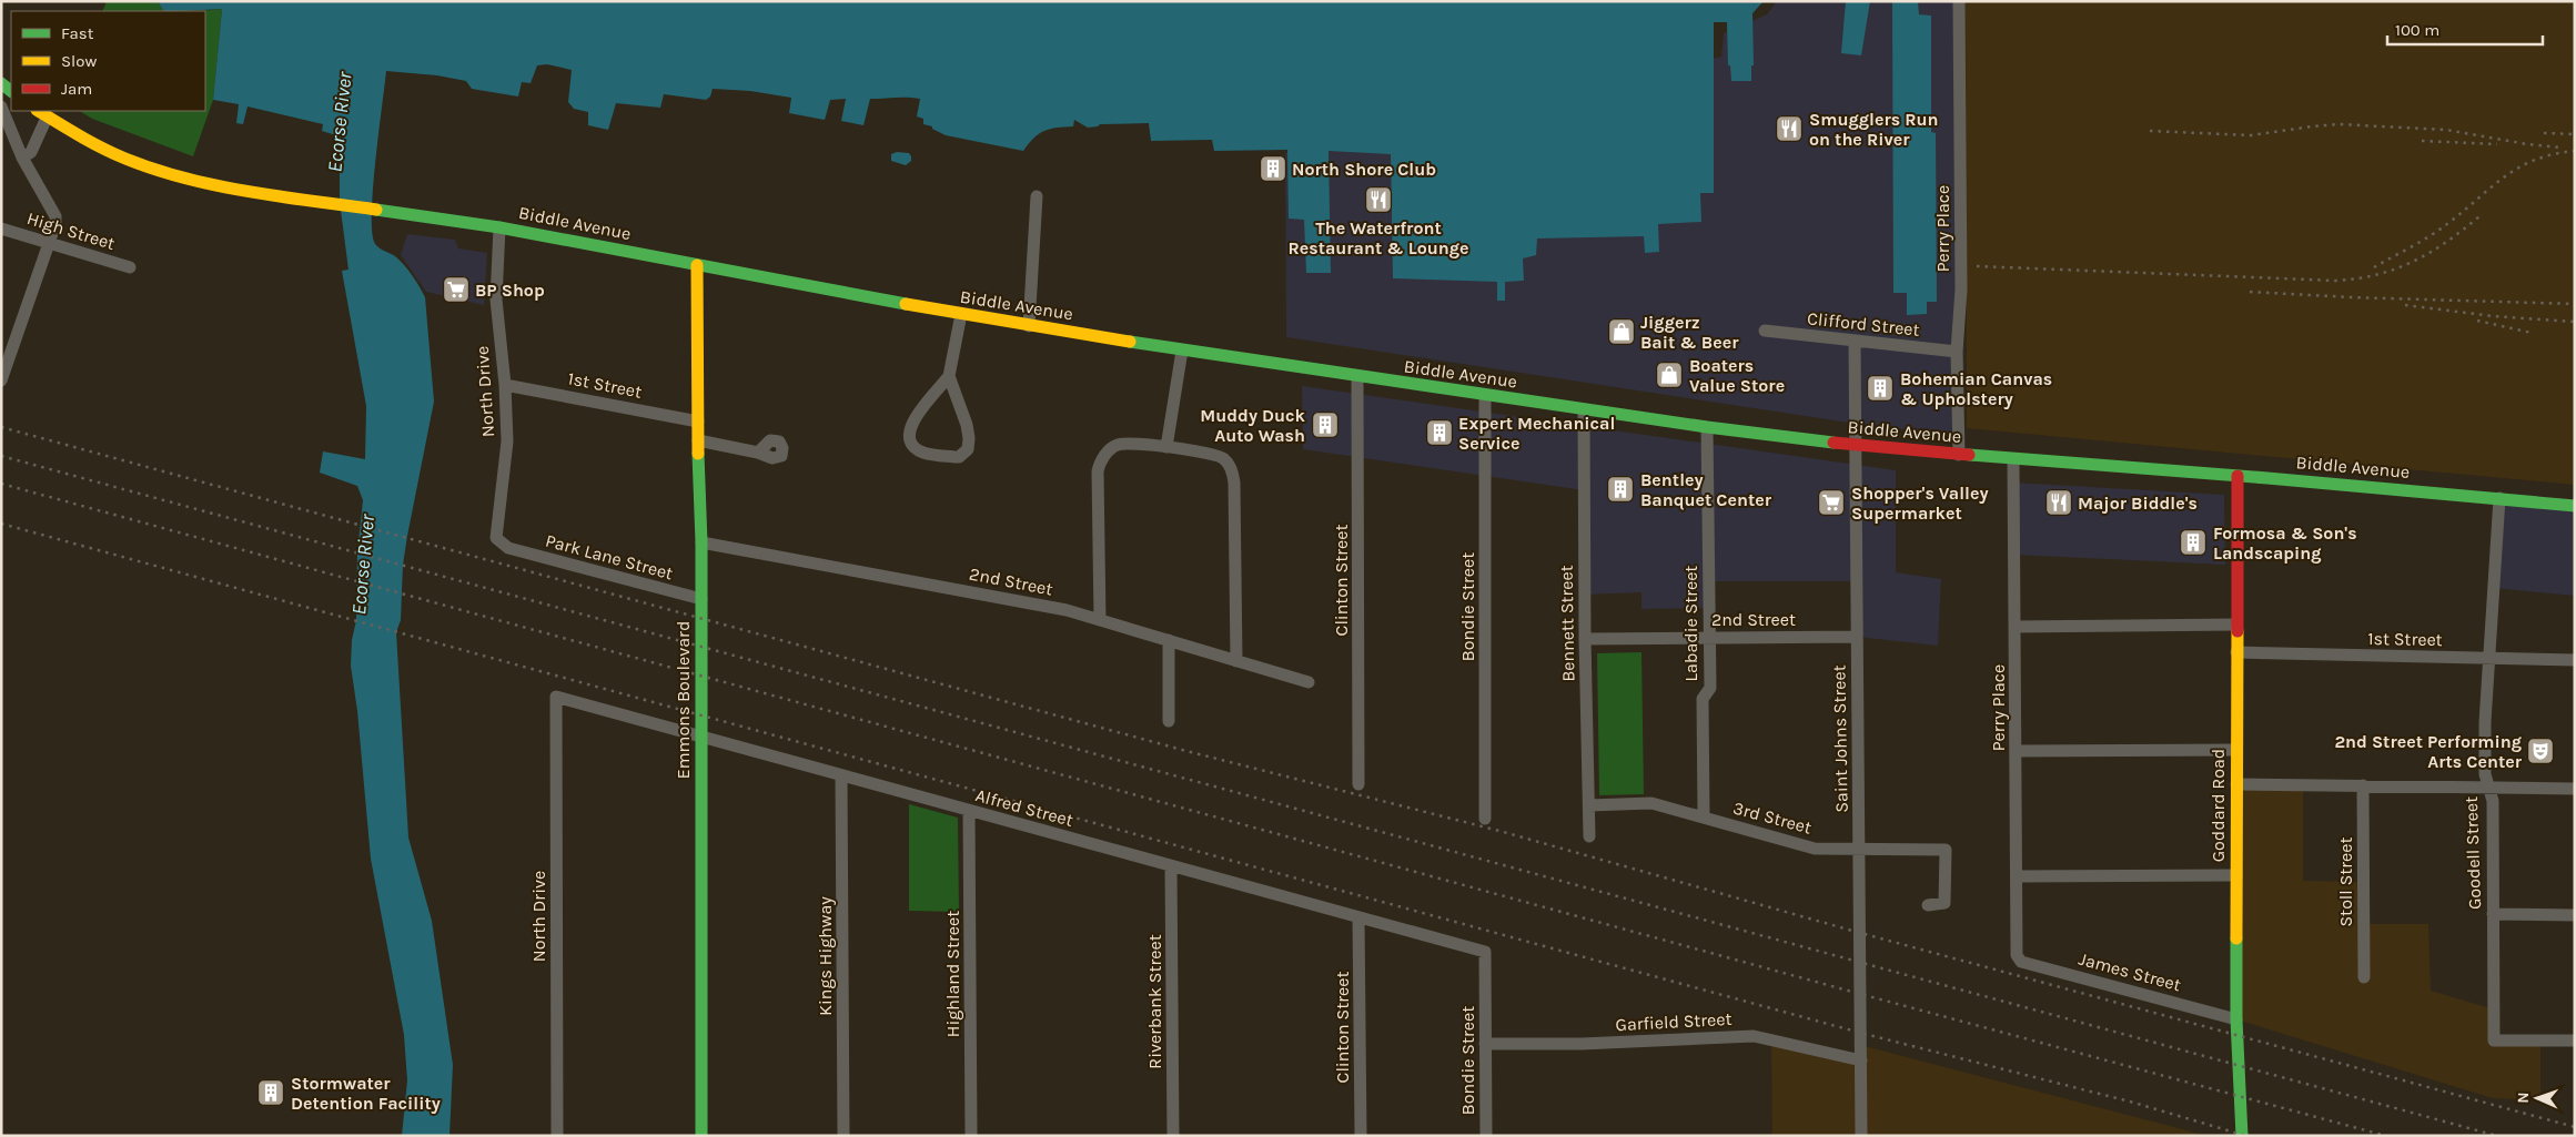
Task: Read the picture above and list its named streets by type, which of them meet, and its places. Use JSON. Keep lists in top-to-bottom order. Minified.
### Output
{"streets":{"main road":["Biddle Avenue","Emmons Boulevard","Goddard Road"],"street":["Perry Place","High Street","Clifford Street","1st Street","North Drive","Park Lane Street","Clinton Street","2nd Street","Bondie Street","Bennett Street","Labadie Street","Saint Johns Street","Alfred Street","3rd Street","Goodell Street","Stoll Street","Kings Highway","James Street","Highland Street","Riverbank Street","Garfield Street"]},"crossings":[["Biddle Avenue","Perry Place"],["Biddle Avenue","North Drive"],["Biddle Avenue","Clinton Street"],["Biddle Avenue","Bondie Street"],["Biddle Avenue","Bennett Street"],["Biddle Avenue","Labadie Street"],["Biddle Avenue","Emmons Boulevard"],["Biddle Avenue","Saint Johns Street"],["Biddle Avenue","Goddard Road"],["Biddle Avenue","Goodell Street"],["Perry Place","Clifford Street"],["Perry Place","James Street"],["Clifford Street","Saint Johns Street"],["1st Street","North Drive"],["1st Street","Emmons Boulevard"],["1st Street","Goddard Road"],["1st Street","Goodell Street"],["North Drive","Park Lane Street"],["North Drive","Alfred Street"],["Park Lane Street","Emmons Boulevard"],["Clinton Street","Alfred Street"],["2nd Street","Bennett Street"],["2nd Street","Labadie Street"],["2nd Street","Emmons Boulevard"],["2nd Street","Saint Johns Street"],["Bondie Street","Alfred Street"],["Bondie Street","Garfield Street"],["Bennett Street","3rd Street"],["Labadie Street","3rd Street"],["Emmons Boulevard","Alfred Street"],["Saint Johns Street","3rd Street"],["Saint Johns Street","Garfield Street"],["Goddard Road","James Street"],["Alfred Street","Kings Highway"],["Alfred Street","Highland Street"],["Alfred Street","Riverbank Street"]],"water":["Ecorse River"],"places":{"restaurant":["Smugglers Run on the River","The Waterfront Restaurant & Lounge","Major Biddle's"],"building":["North Shore Club","Bohemian Canvas & Upholstery","Muddy Duck Auto Wash","Expert Mechanical Service","Bentley Banquet Center","Formosa & Son's Landscaping","Stormwater Detention Facility"],"supermarket":["BP Shop","Shopper's Valley Supermarket"],"shop":["Jiggerz Bait & Beer","Boaters Value Store"],"theatre":["2nd Street Performing Arts Center"]},"legend":["Fast","Slow","Jam"],"scale_bar":"100 m","north":"left"}
